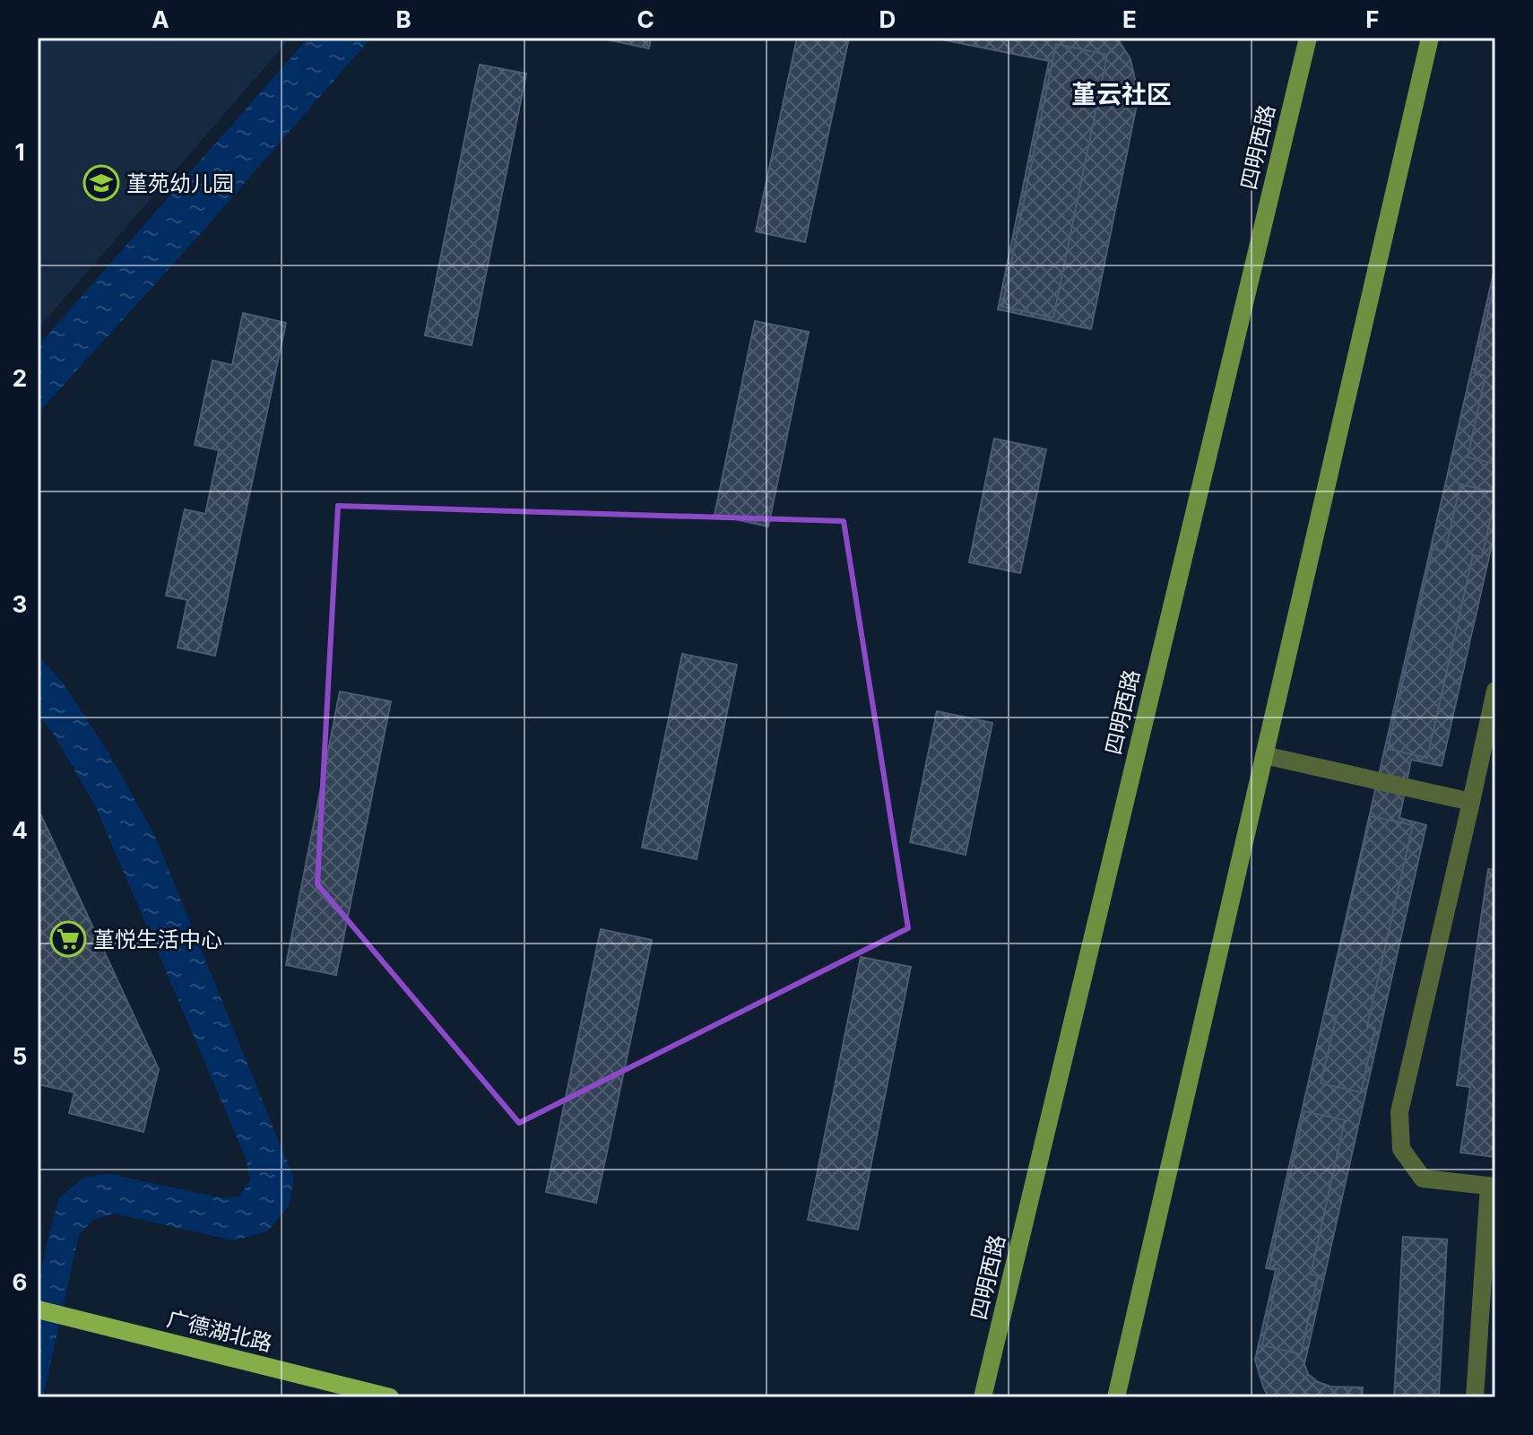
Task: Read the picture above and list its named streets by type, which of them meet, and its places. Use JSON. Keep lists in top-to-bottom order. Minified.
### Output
{"streets":{"main road":["四明西路","广德湖北路"]},"districts":["堇云社区"],"places":{"school or university":["堇苑幼儿园"],"supermarket":["堇悦生活中心"]},"grid":{"columns":["A","B","C","D","E","F"],"rows":["1","2","3","4","5","6"]}}
